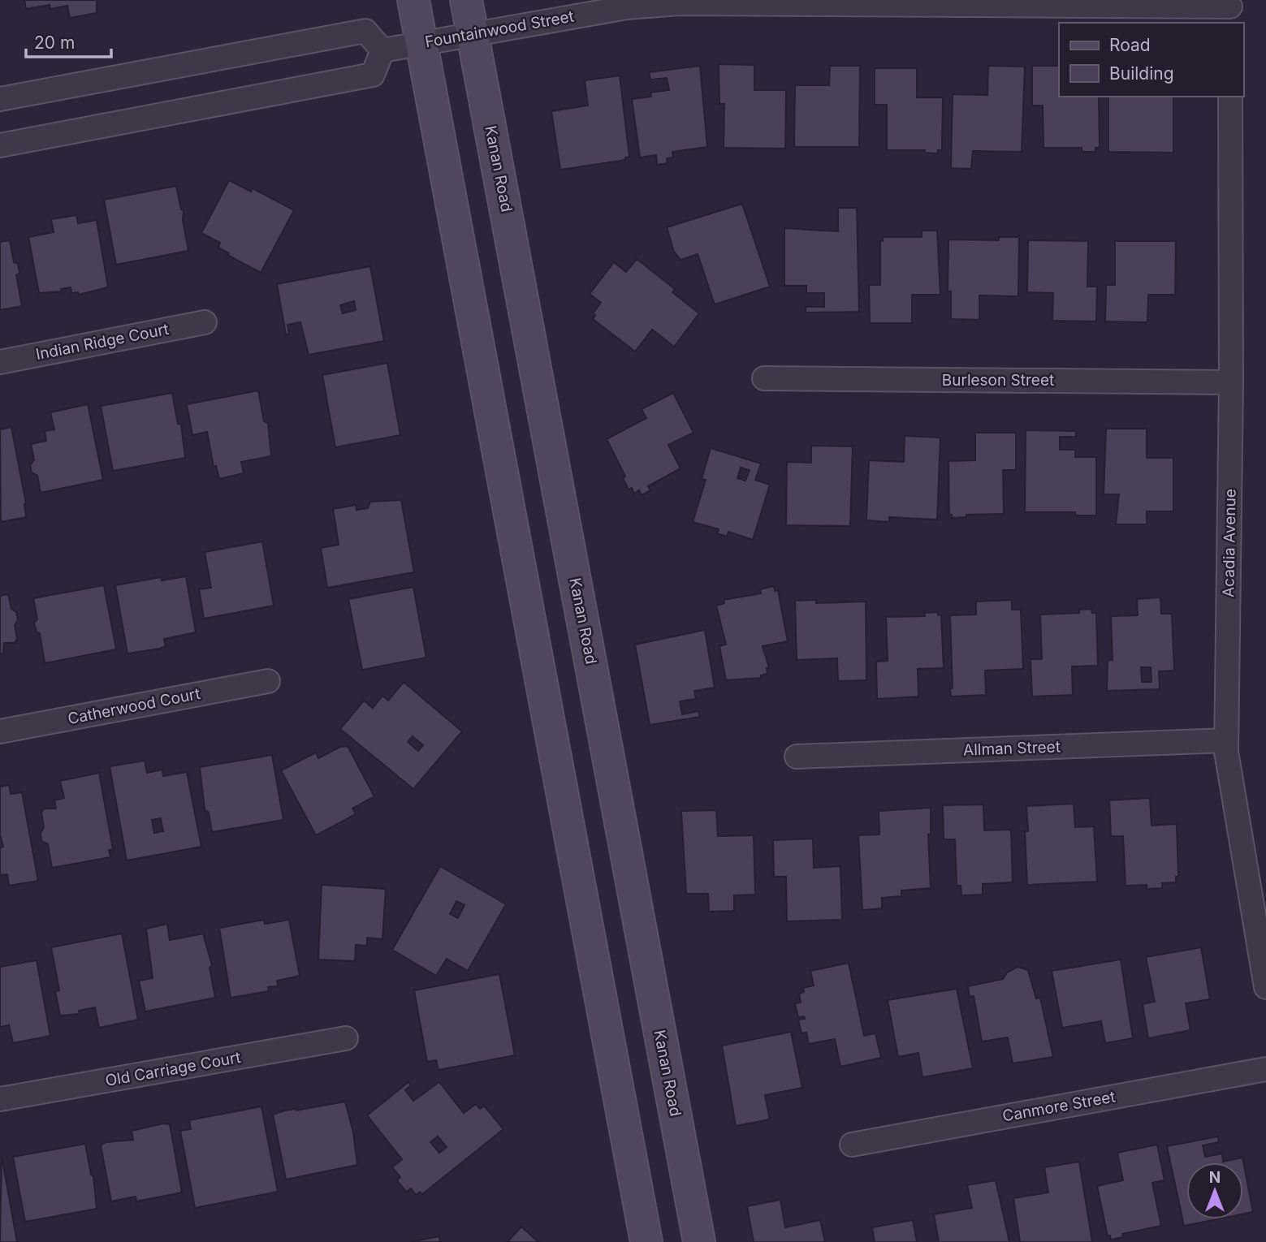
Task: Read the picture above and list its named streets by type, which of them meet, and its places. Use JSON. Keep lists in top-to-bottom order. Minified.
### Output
{"streets":{"main road":["Kanan Road"],"street":["Fountainwood Street","Indian Ridge Court","Burleson Street","Acadia Avenue","Catherwood Court","Allman Street","Old Carriage Court","Canmore Street"]},"crossings":[["Fountainwood Street","Kanan Road"],["Burleson Street","Acadia Avenue"],["Acadia Avenue","Allman Street"]],"legend":["Road","Building"],"scale_bar":"20 m","north":"top"}
